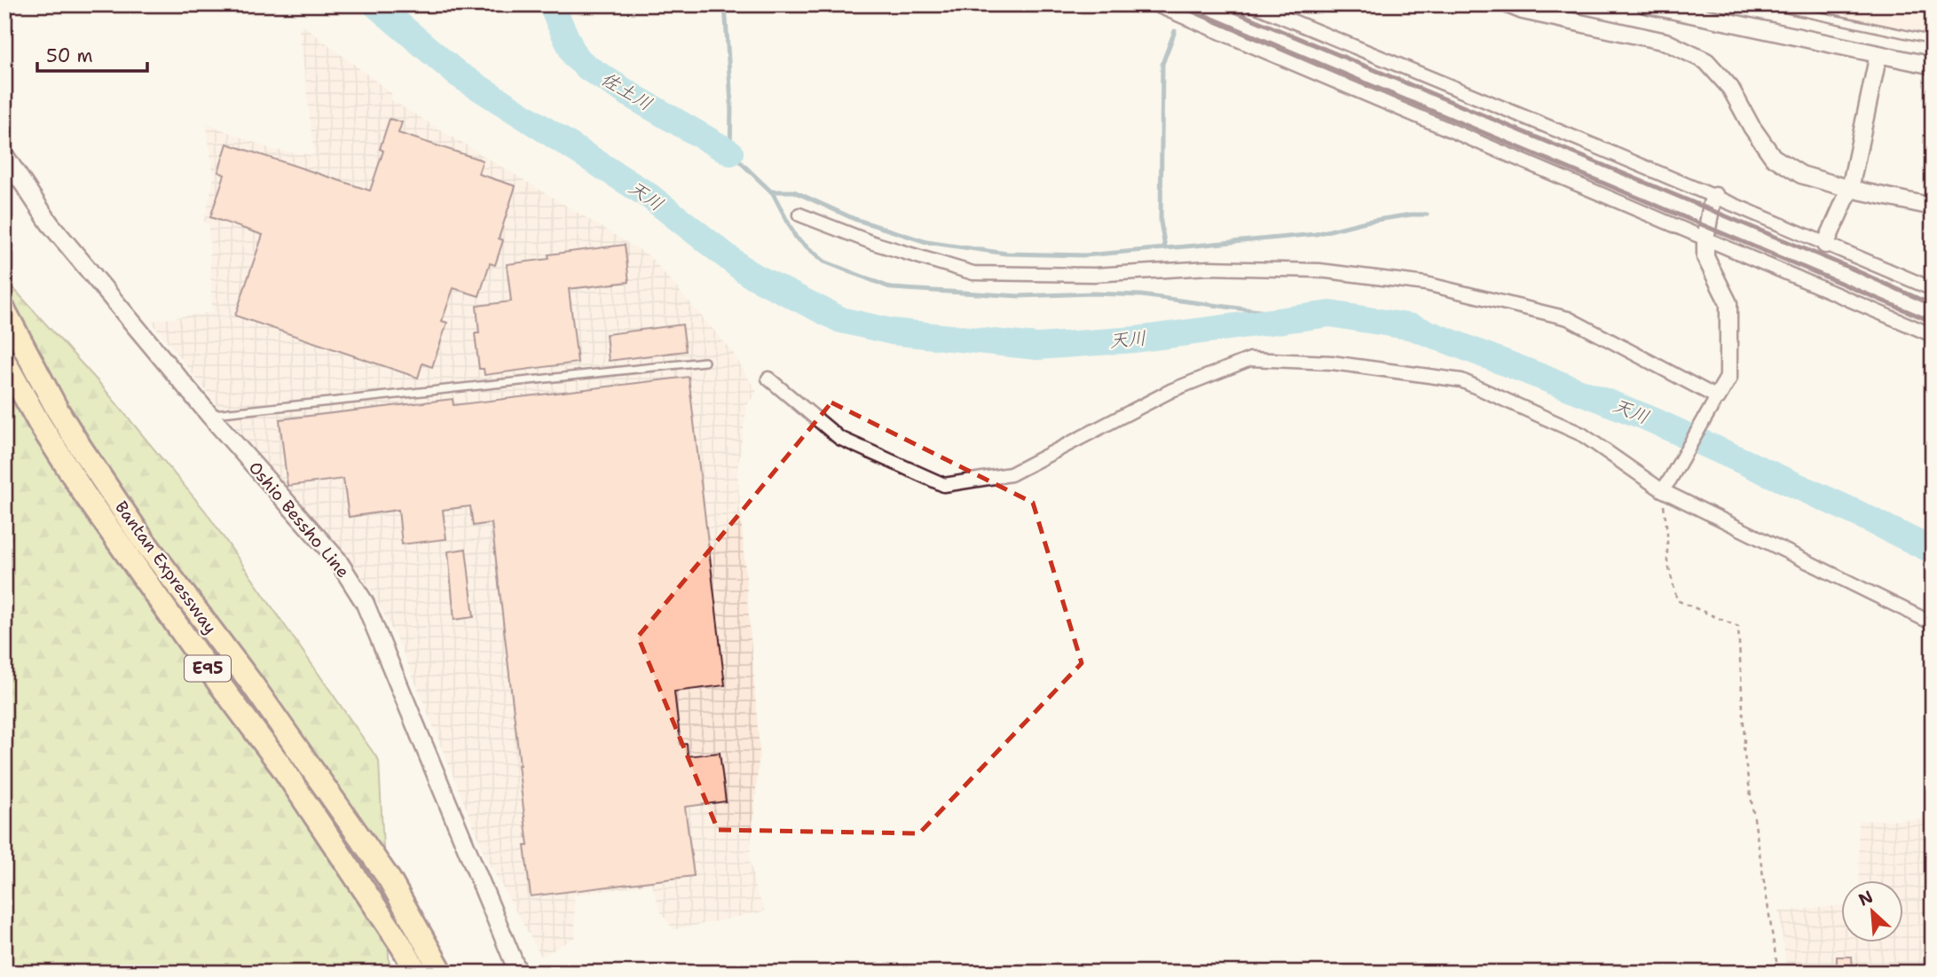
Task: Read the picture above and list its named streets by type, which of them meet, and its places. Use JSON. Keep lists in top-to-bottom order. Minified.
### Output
{"streets":{"highway":["Bantan Expressway","E95"],"main road":["Oshio Bessho Line"]},"water":["佐土川","天川"],"scale_bar":"50 m","north":"top left"}
